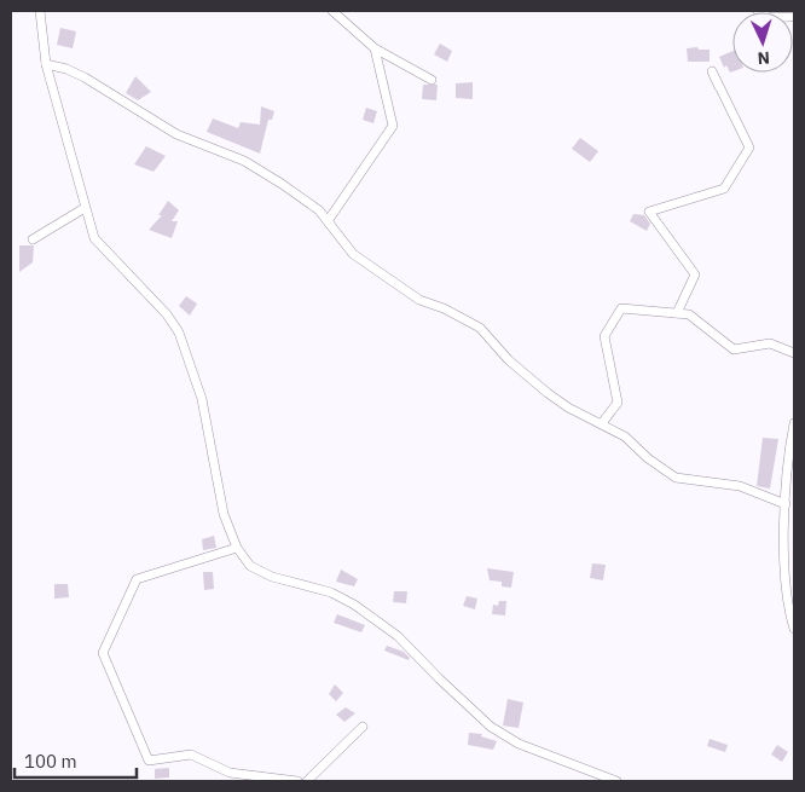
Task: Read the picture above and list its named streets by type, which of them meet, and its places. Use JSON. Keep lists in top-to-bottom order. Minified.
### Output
{"scale_bar":"100 m","north":"bottom"}
